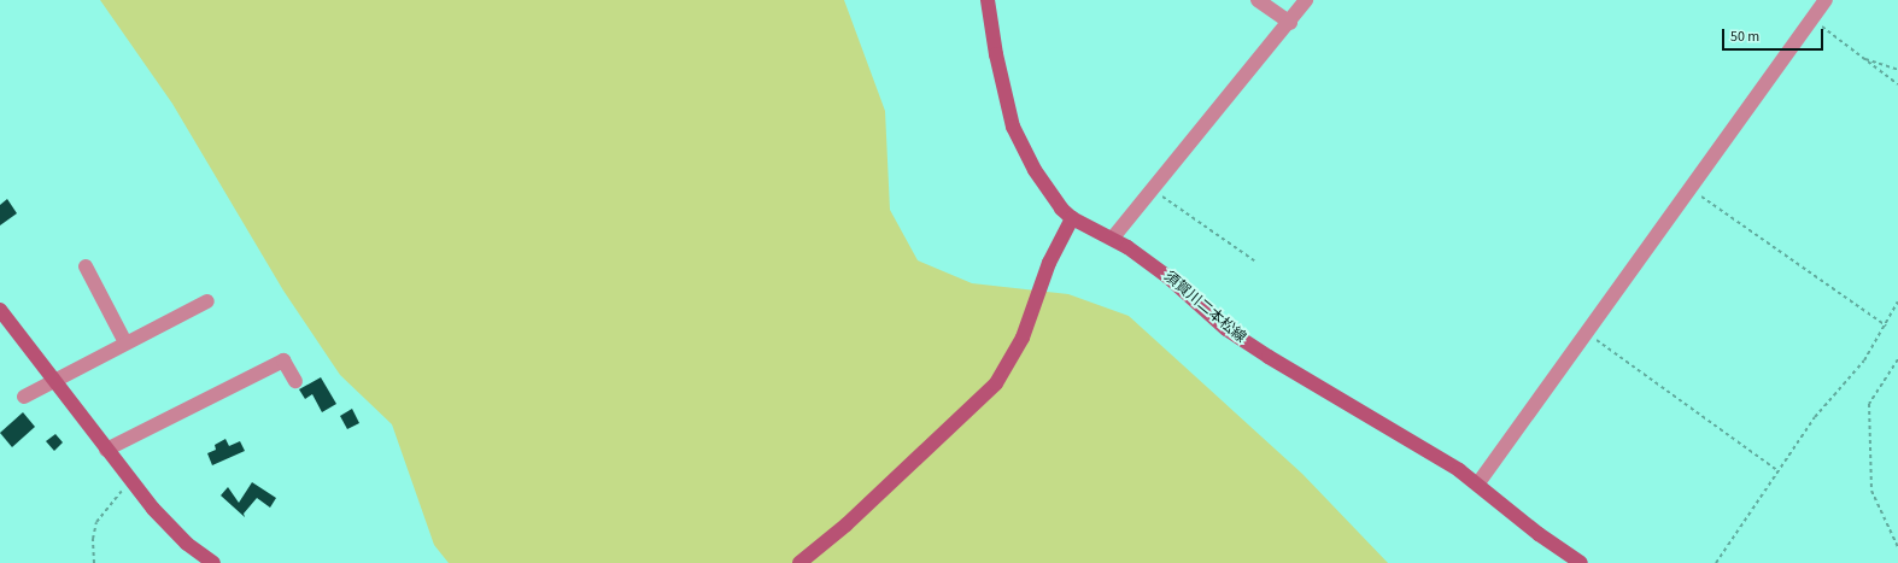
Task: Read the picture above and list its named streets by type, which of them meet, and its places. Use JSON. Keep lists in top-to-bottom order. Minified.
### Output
{"streets":{"main road":["須賀川二本松線"]},"scale_bar":"50 m"}
